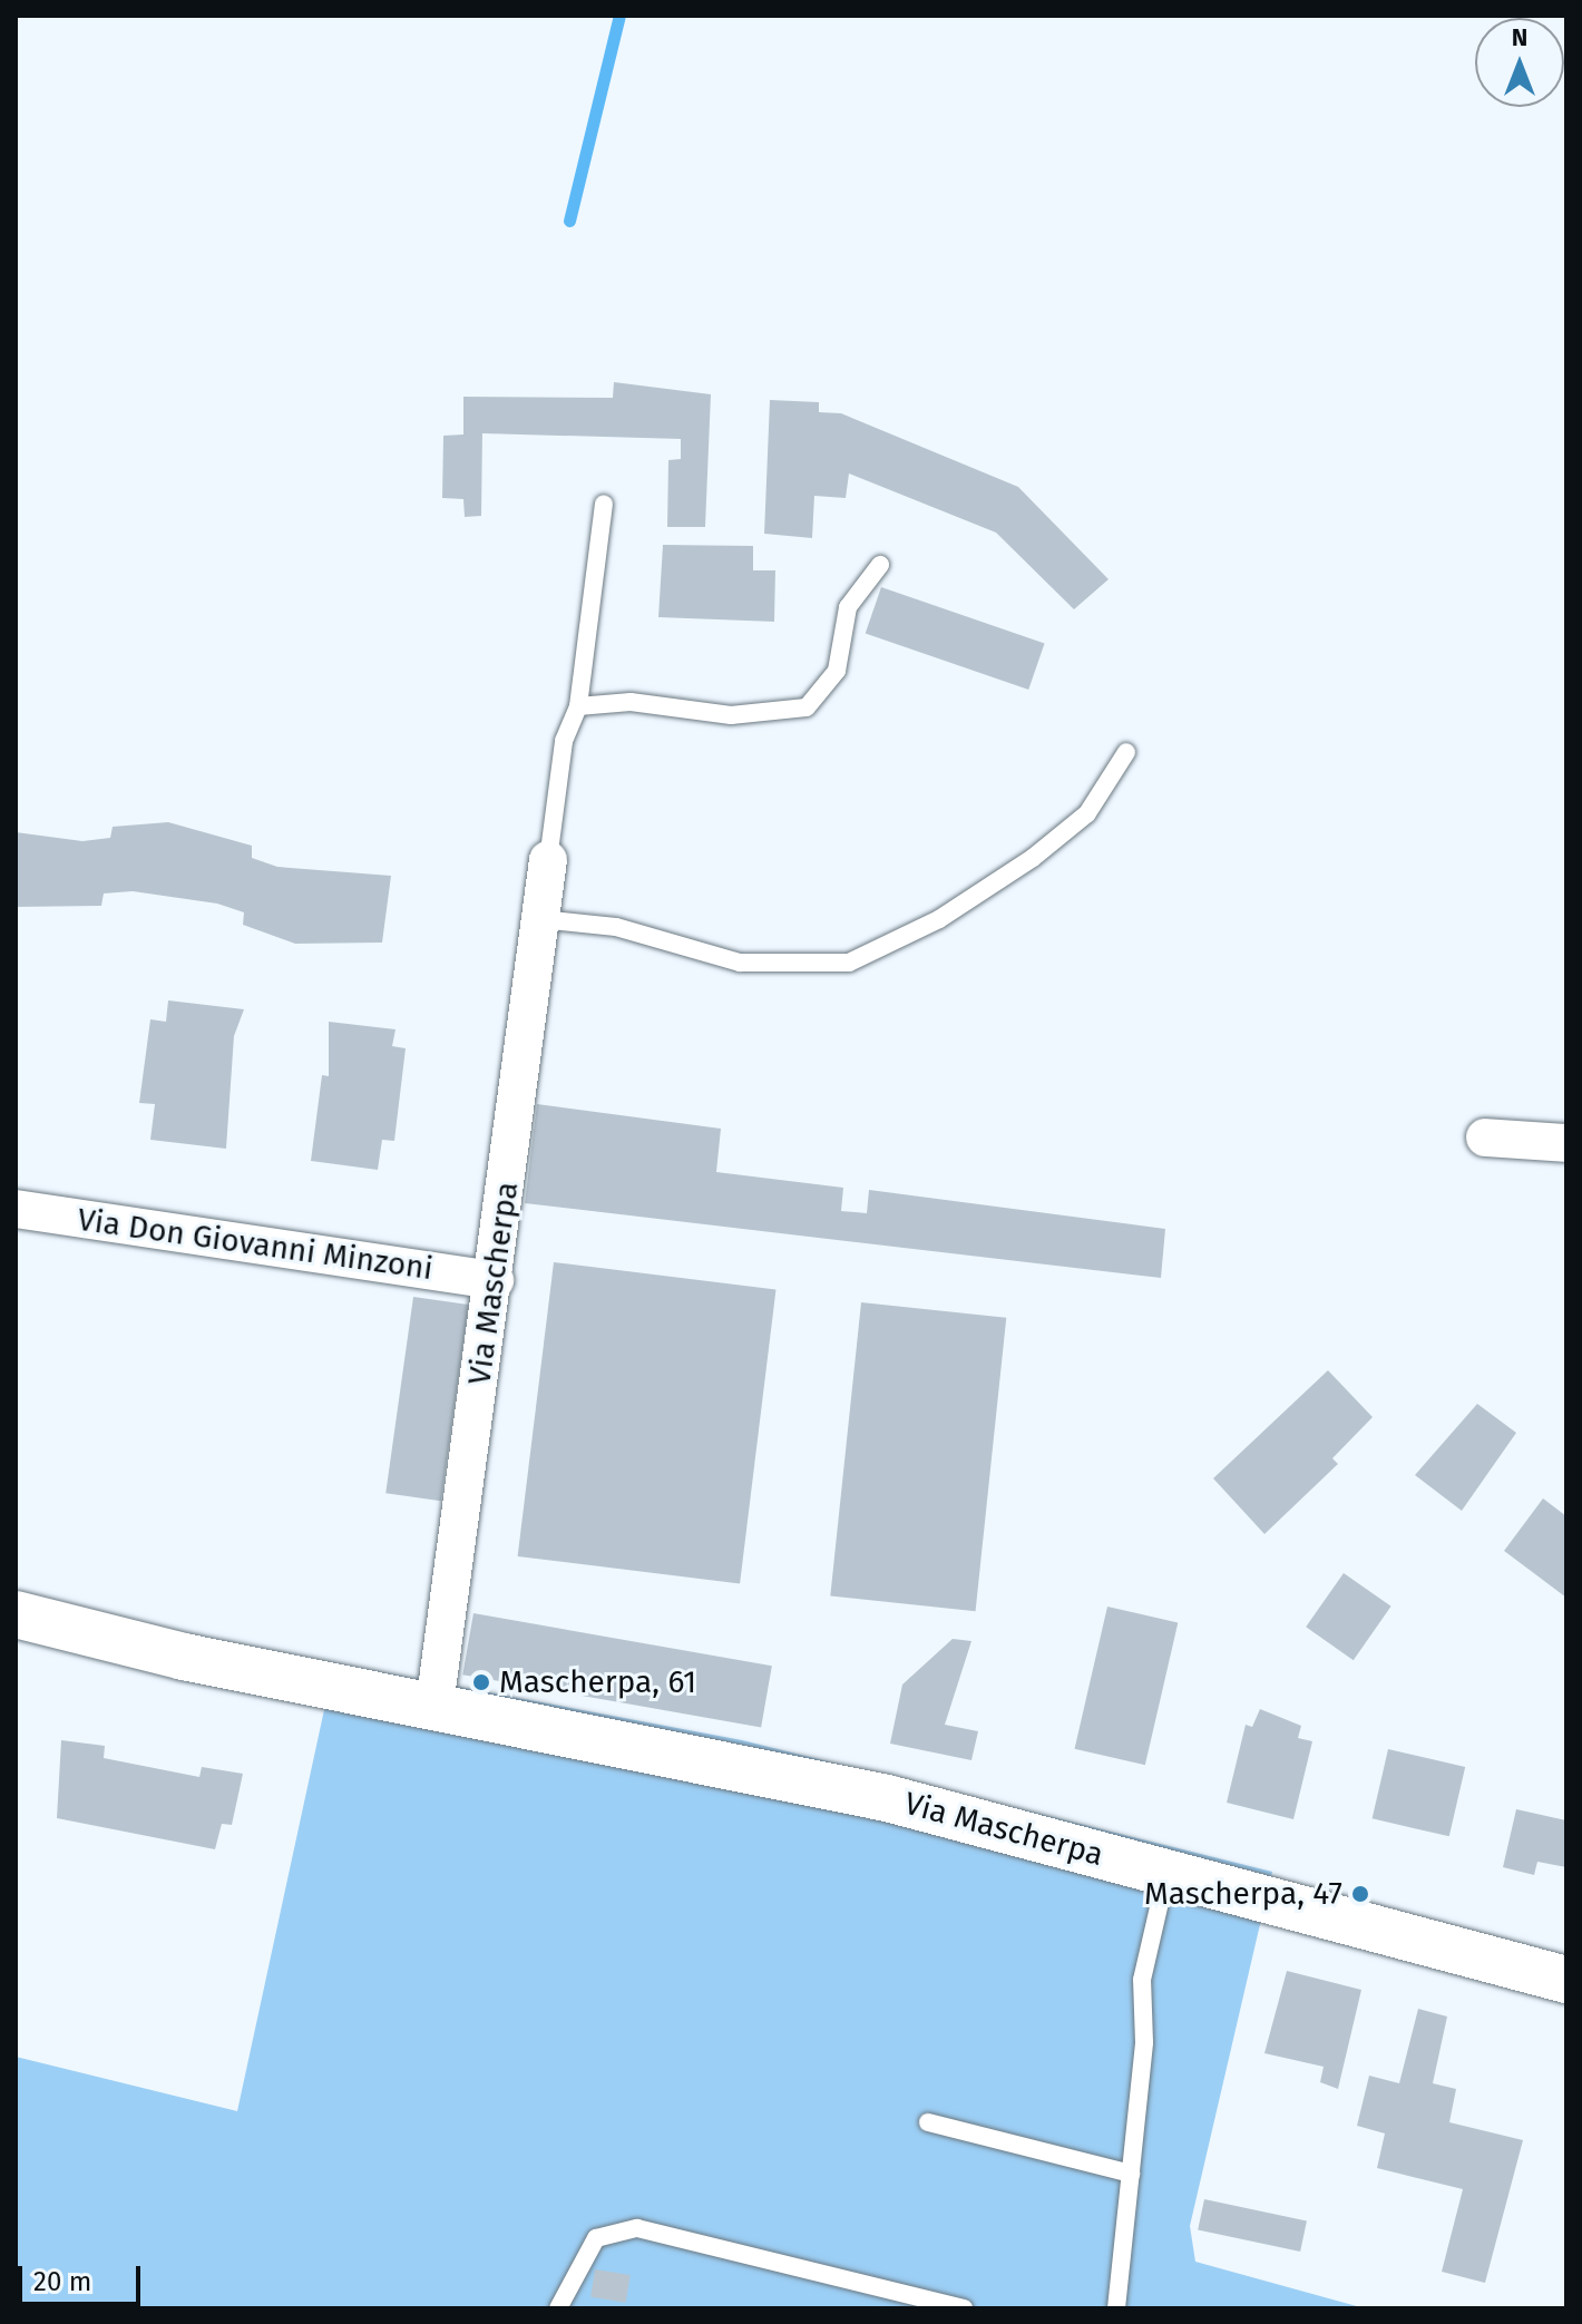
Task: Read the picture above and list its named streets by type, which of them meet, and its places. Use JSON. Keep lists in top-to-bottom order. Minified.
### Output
{"streets":{"street":["Via Don Giovanni Minzoni","Via Mascherpa"]},"crossings":[["Via Don Giovanni Minzoni","Via Mascherpa"]],"places":["Mascherpa, 61","Mascherpa, 47"],"scale_bar":"20 m","north":"top"}
